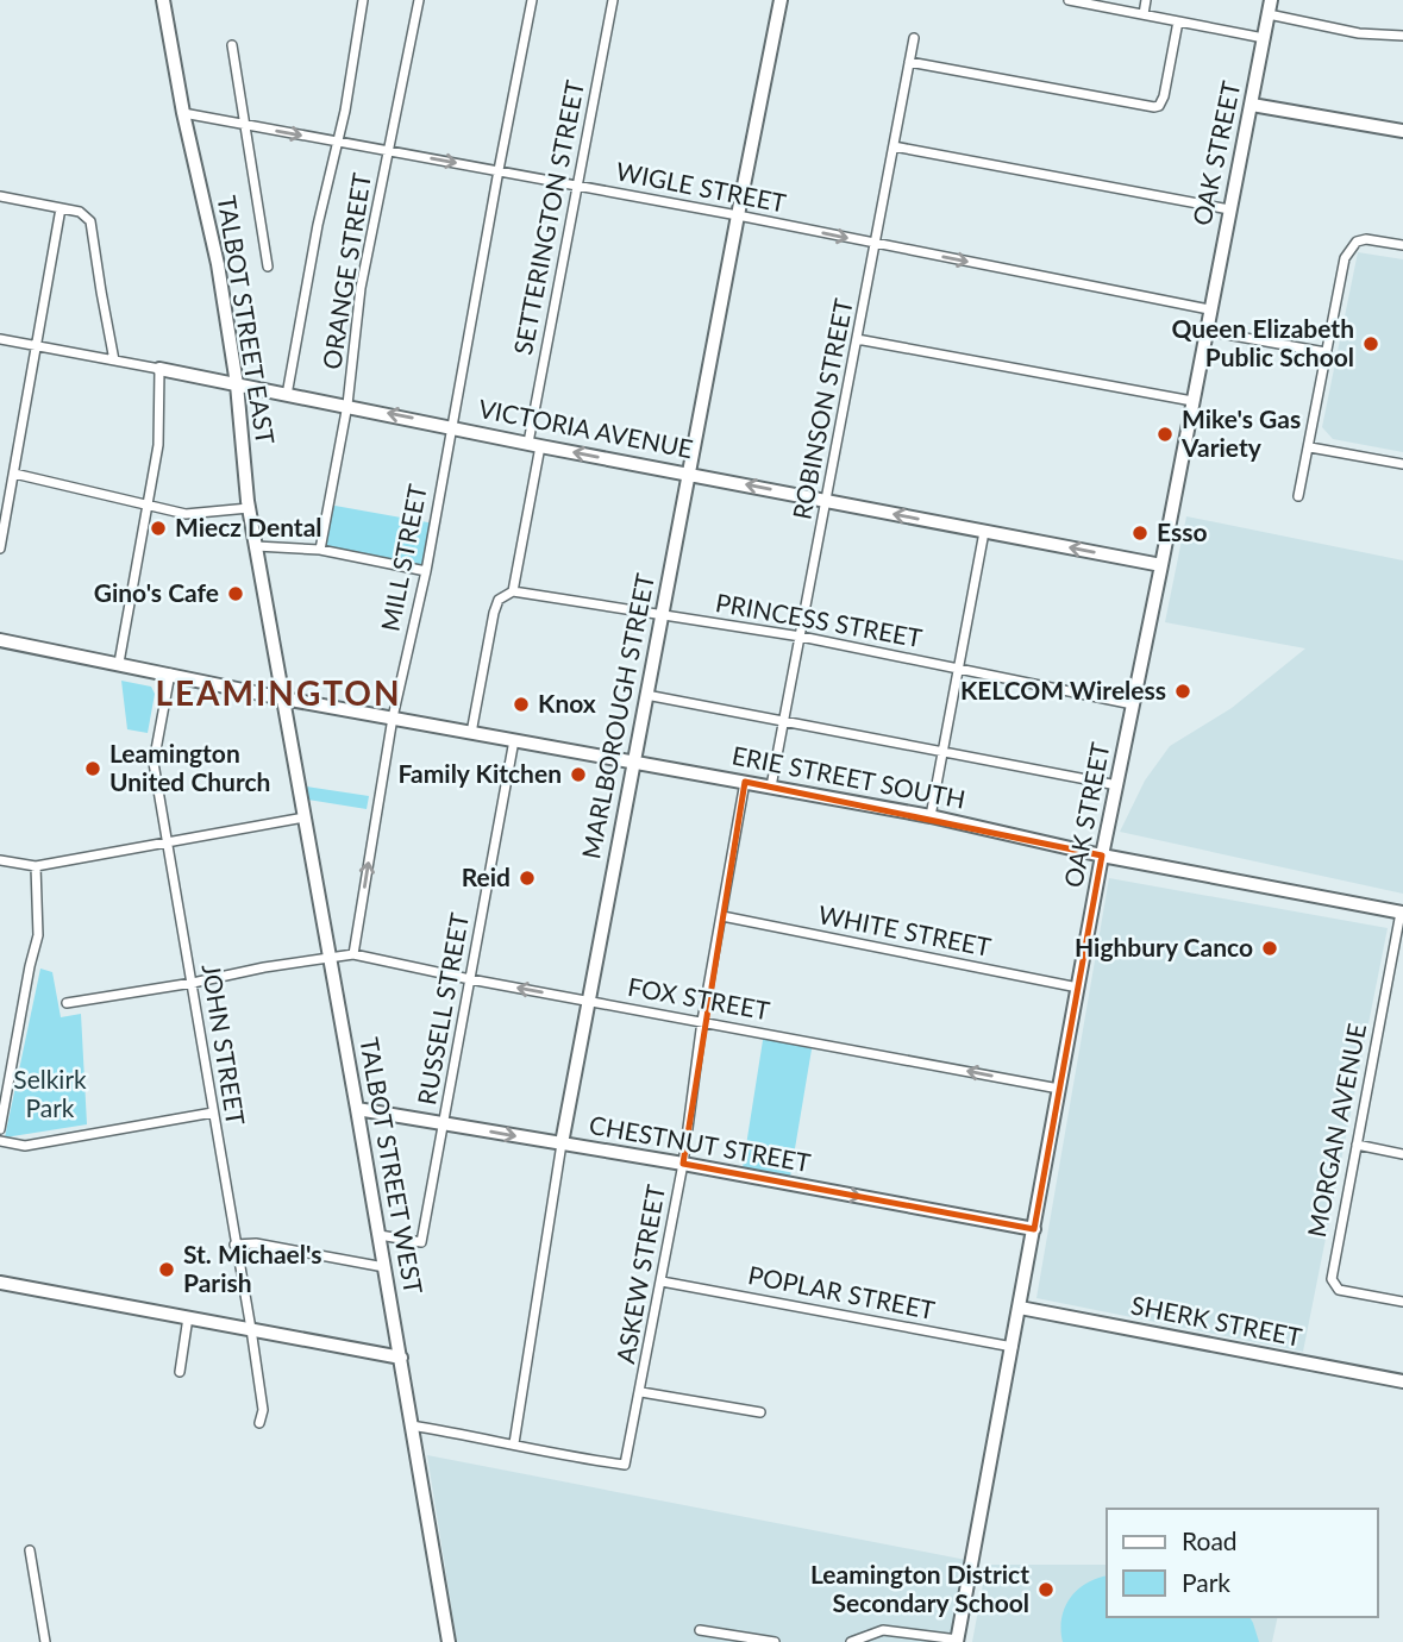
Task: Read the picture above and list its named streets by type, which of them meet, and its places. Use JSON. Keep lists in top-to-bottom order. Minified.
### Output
{"streets":{"street":["OAK STREET","WIGLE STREET","SETTERINGTON STREET","ORANGE STREET","TALBOT STREET EAST","ROBINSON STREET","VICTORIA AVENUE","MILL STREET","PRINCESS STREET","MARLBOROUGH STREET","ERIE STREET SOUTH","WHITE STREET","FOX STREET","RUSSELL STREET","JOHN STREET","MORGAN AVENUE","CHESTNUT STREET","TALBOT STREET WEST","ASKEW STREET","POPLAR STREET","SHERK STREET"]},"crossings":[["OAK STREET","WIGLE STREET"],["OAK STREET","VICTORIA AVENUE"],["OAK STREET","PRINCESS STREET"],["OAK STREET","ERIE STREET SOUTH"],["OAK STREET","WHITE STREET"],["OAK STREET","FOX STREET"],["OAK STREET","CHESTNUT STREET"],["OAK STREET","POPLAR STREET"],["OAK STREET","SHERK STREET"],["WIGLE STREET","SETTERINGTON STREET"],["WIGLE STREET","ORANGE STREET"],["WIGLE STREET","TALBOT STREET EAST"],["WIGLE STREET","ROBINSON STREET"],["WIGLE STREET","MILL STREET"],["WIGLE STREET","MARLBOROUGH STREET"],["SETTERINGTON STREET","VICTORIA AVENUE"],["SETTERINGTON STREET","PRINCESS STREET"],["ORANGE STREET","VICTORIA AVENUE"],["TALBOT STREET EAST","VICTORIA AVENUE"],["TALBOT STREET EAST","ERIE STREET SOUTH"],["TALBOT STREET EAST","TALBOT STREET WEST"],["ROBINSON STREET","VICTORIA AVENUE"],["ROBINSON STREET","PRINCESS STREET"],["ROBINSON STREET","ERIE STREET SOUTH"],["VICTORIA AVENUE","MILL STREET"],["VICTORIA AVENUE","MARLBOROUGH STREET"],["MILL STREET","ERIE STREET SOUTH"],["MILL STREET","FOX STREET"],["PRINCESS STREET","MARLBOROUGH STREET"],["MARLBOROUGH STREET","ERIE STREET SOUTH"],["MARLBOROUGH STREET","FOX STREET"],["MARLBOROUGH STREET","CHESTNUT STREET"],["MARLBOROUGH STREET","ASKEW STREET"],["ERIE STREET SOUTH","RUSSELL STREET"],["ERIE STREET SOUTH","JOHN STREET"],["ERIE STREET SOUTH","MORGAN AVENUE"],["ERIE STREET SOUTH","TALBOT STREET WEST"],["ERIE STREET SOUTH","ASKEW STREET"],["WHITE STREET","ASKEW STREET"],["FOX STREET","RUSSELL STREET"],["FOX STREET","JOHN STREET"],["FOX STREET","TALBOT STREET WEST"],["FOX STREET","ASKEW STREET"],["RUSSELL STREET","CHESTNUT STREET"],["RUSSELL STREET","TALBOT STREET WEST"],["CHESTNUT STREET","TALBOT STREET WEST"],["CHESTNUT STREET","ASKEW STREET"],["ASKEW STREET","POPLAR STREET"]],"one_way":["WIGLE STREET","VICTORIA AVENUE","FOX STREET","CHESTNUT STREET"],"districts":["LEAMINGTON"],"parks":["Selkirk Park"],"places":["Queen Elizabeth Public School","Mike's Gas Variety","Miecz Dental","Esso","Gino's Cafe","KELCOM Wireless","Knox","Leamington United Church","Family Kitchen","Reid","Highbury Canco","St. Michael's Parish","Leamington District Secondary School"],"legend":["Road","Park"]}
